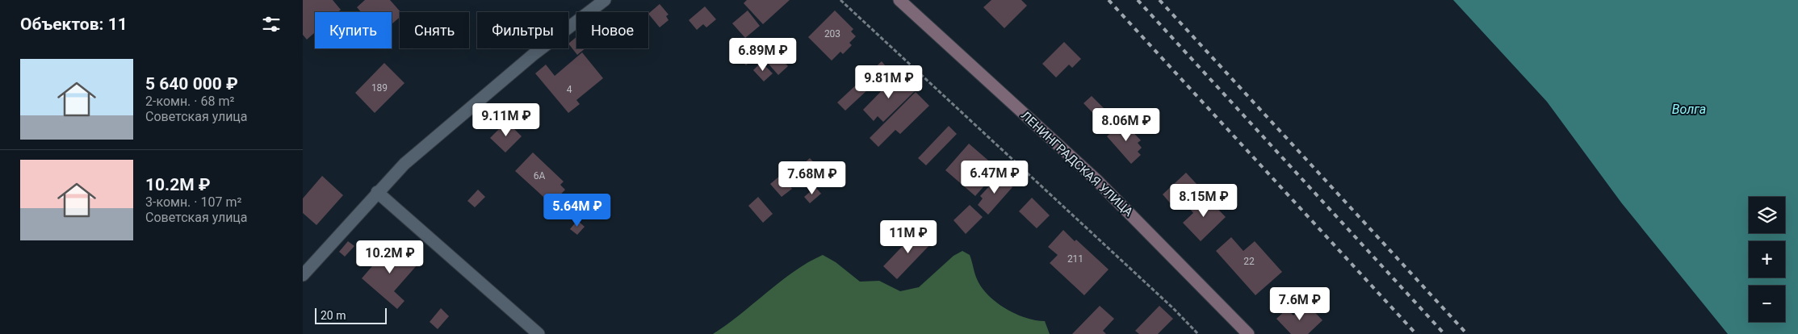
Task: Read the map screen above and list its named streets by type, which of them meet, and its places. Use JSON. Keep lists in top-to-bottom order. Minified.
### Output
{"streets":{"main road":["ЛЕНИНГРАДСКАЯ УЛИЦА"]},"water":["Волга"],"house_numbers":["203","189","4","6А","211","22"],"scale_bar":"20 m","page":{"heading":"Объектов: 11","chip":["Купить","Снять","Фильтры","Новое"],"price":["6.89M ₽","9.81M ₽","9.11M ₽","8.06M ₽","6.47M ₽","7.68M ₽","8.15M ₽","5.64M ₽","11M ₽","10.2M ₽","7.6M ₽"],"list":[{"name":"5 640 000 ₽","note":"2-комн. · 68 m² · Советская улица"},{"name":"10.2M ₽","note":"3-комн. · 107 m² · Советская улица"}],"map_buttons":["+","−"],"scale":"20 m"}}
